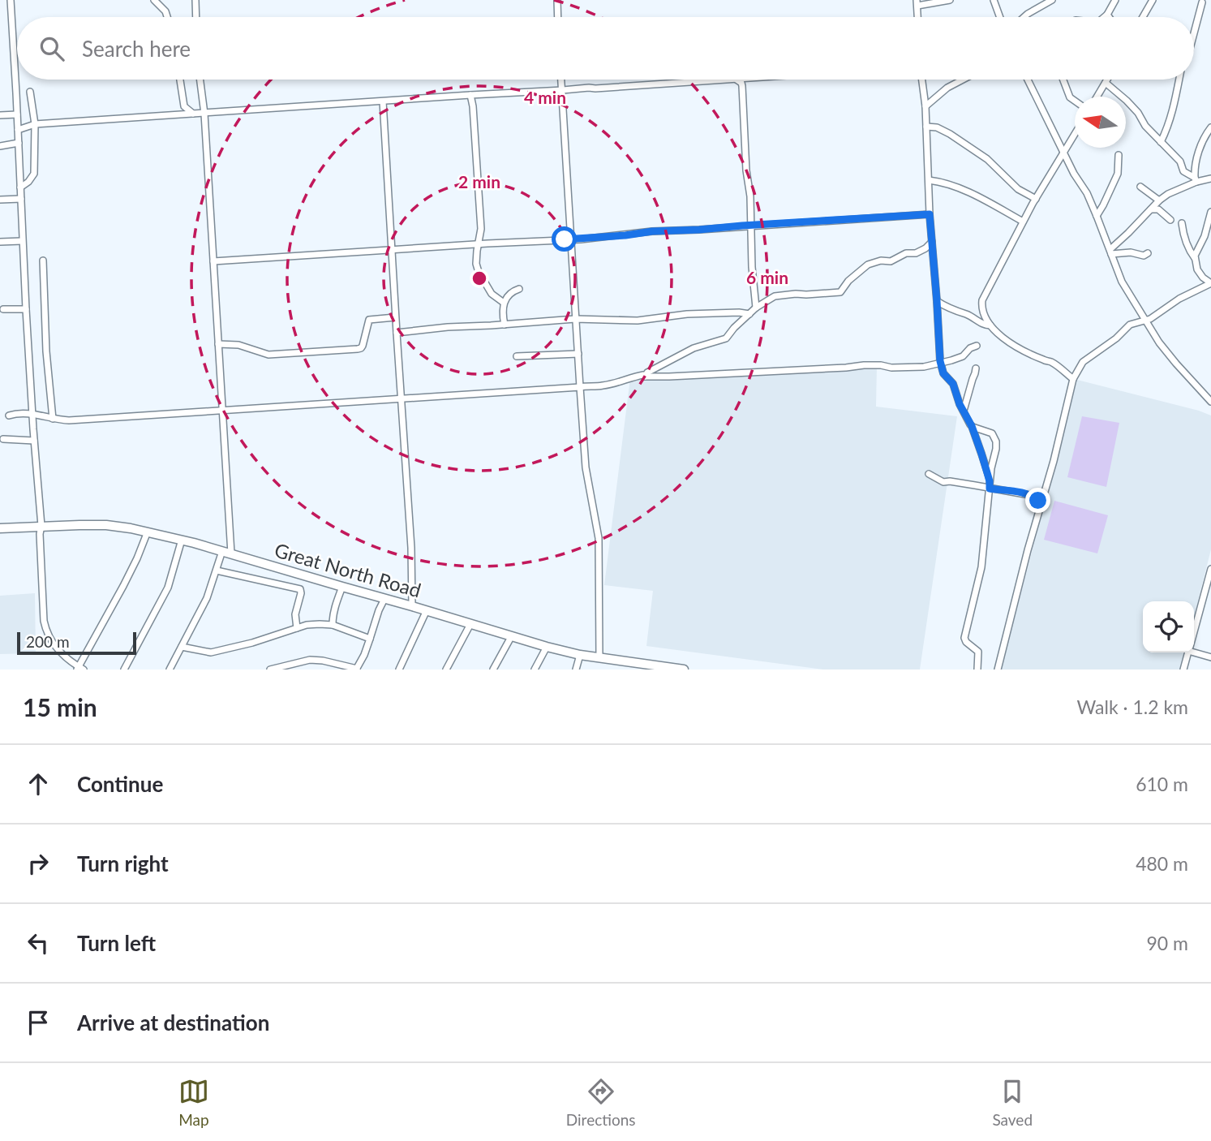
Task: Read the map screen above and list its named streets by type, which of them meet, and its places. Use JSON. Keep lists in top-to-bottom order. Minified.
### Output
{"streets":{"highway":["Great North Road"]},"scale_bar":"200 m","north":"left","page":{"search":"Search here","scale":"200 m","heading":["15 min","Walk · 1.2 km"],"list":[["Continue","610 m"],["Turn right","480 m"],["Turn left","90 m"],"Arrive at destination"],"nav":["Map","Directions","Saved"]},"rings":["4 min","2 min","6 min"]}
